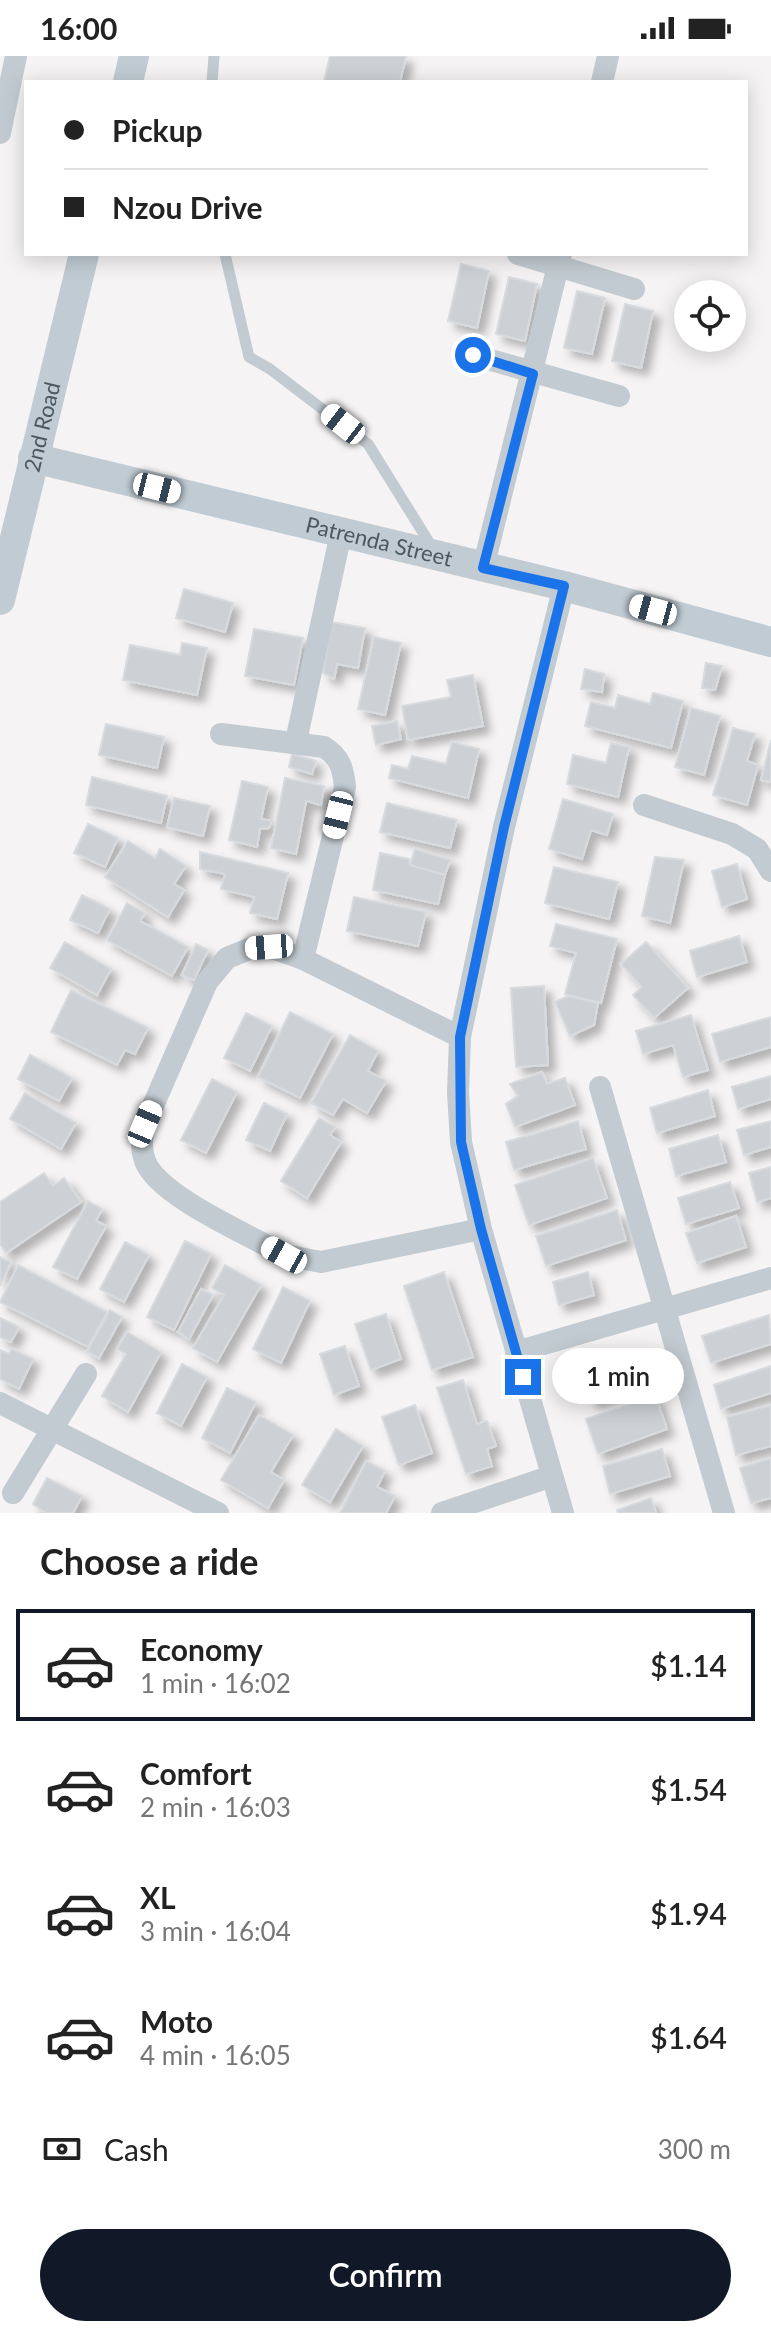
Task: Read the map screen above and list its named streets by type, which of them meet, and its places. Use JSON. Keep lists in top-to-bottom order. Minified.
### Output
{"streets":{"street":["2nd Road","Patrenda Street"]},"crossings":[["2nd Road","Patrenda Street"]],"page":{"status":"16:00","banner":["Pickup","Nzou Drive"],"bubble":"1 min","heading":"Choose a ride","list":[{"name":"Economy","note":"1 min · 16:02","value":"$1.14"},{"name":"Comfort","note":"2 min · 16:03","value":"$1.54"},{"name":"XL","note":"3 min · 16:04","value":"$1.94"},{"name":"Moto","note":"4 min · 16:05","value":"$1.64"}],"pay":["Cash","300 m"],"buttons":"Confirm"}}
